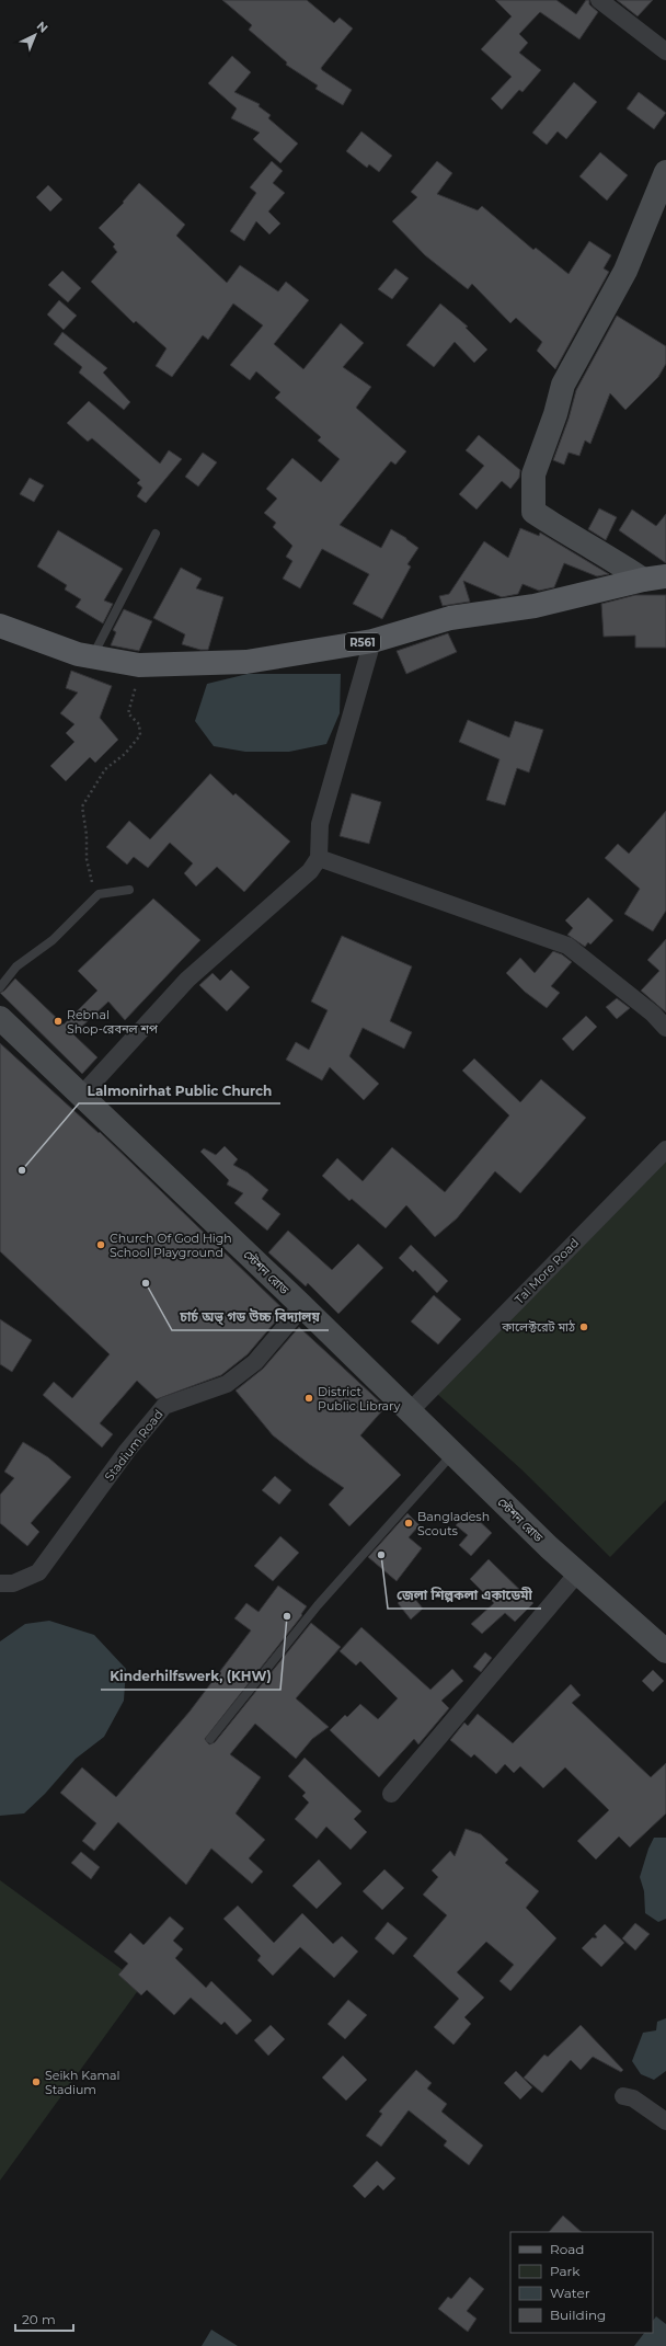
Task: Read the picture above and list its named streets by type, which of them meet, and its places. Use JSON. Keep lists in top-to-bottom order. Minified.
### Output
{"streets":{"main road":["R561","স্টেশন রোড"],"street":["Tal More Road","Stadium Road"]},"crossings":[["Tal More Road","স্টেশন রোড"],["স্টেশন রোড","Stadium Road"]],"places":["Rebnal Shop-রেবনল শপ","Lalmonirhat Public Church","Church Of God High School Playground","চার্চ অভ্ গড ‍উচ্চ বিদ্যালয়","কালেক্টরেট মাঠ","District Public Library","Bangladesh Scouts","জেলা শিল্পকলা একাডেমী","Kinderhilfswerk, (KHW)","Seikh Kamal Stadium"],"legend":["Road","Park","Water","Building"],"scale_bar":"20 m","north":"top right"}
